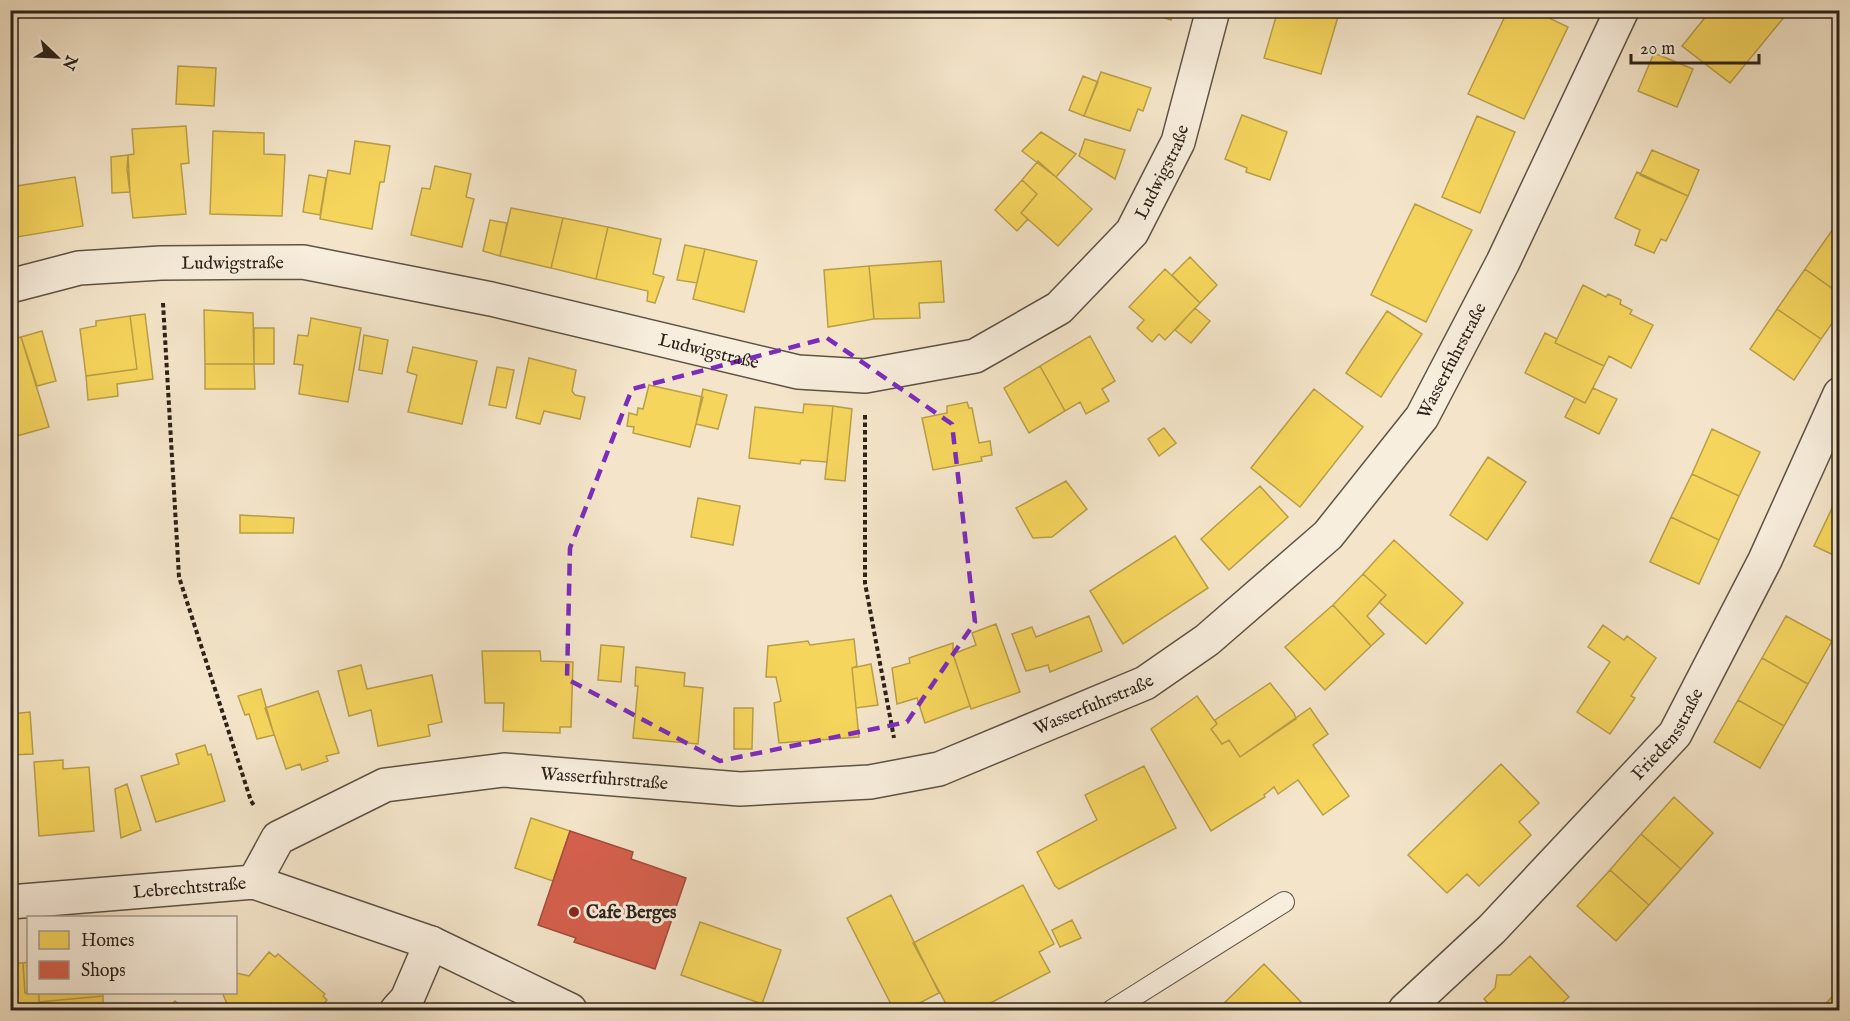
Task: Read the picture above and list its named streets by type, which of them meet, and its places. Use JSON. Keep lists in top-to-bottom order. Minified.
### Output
{"streets":{"street":["Ludwigstraße","Wasserfuhrstraße","Friedensstraße","Lebrechtstraße"]},"places":["Cafe Berges"],"legend":["Homes","Shops"],"scale_bar":"20 m","north":"bottom right"}
